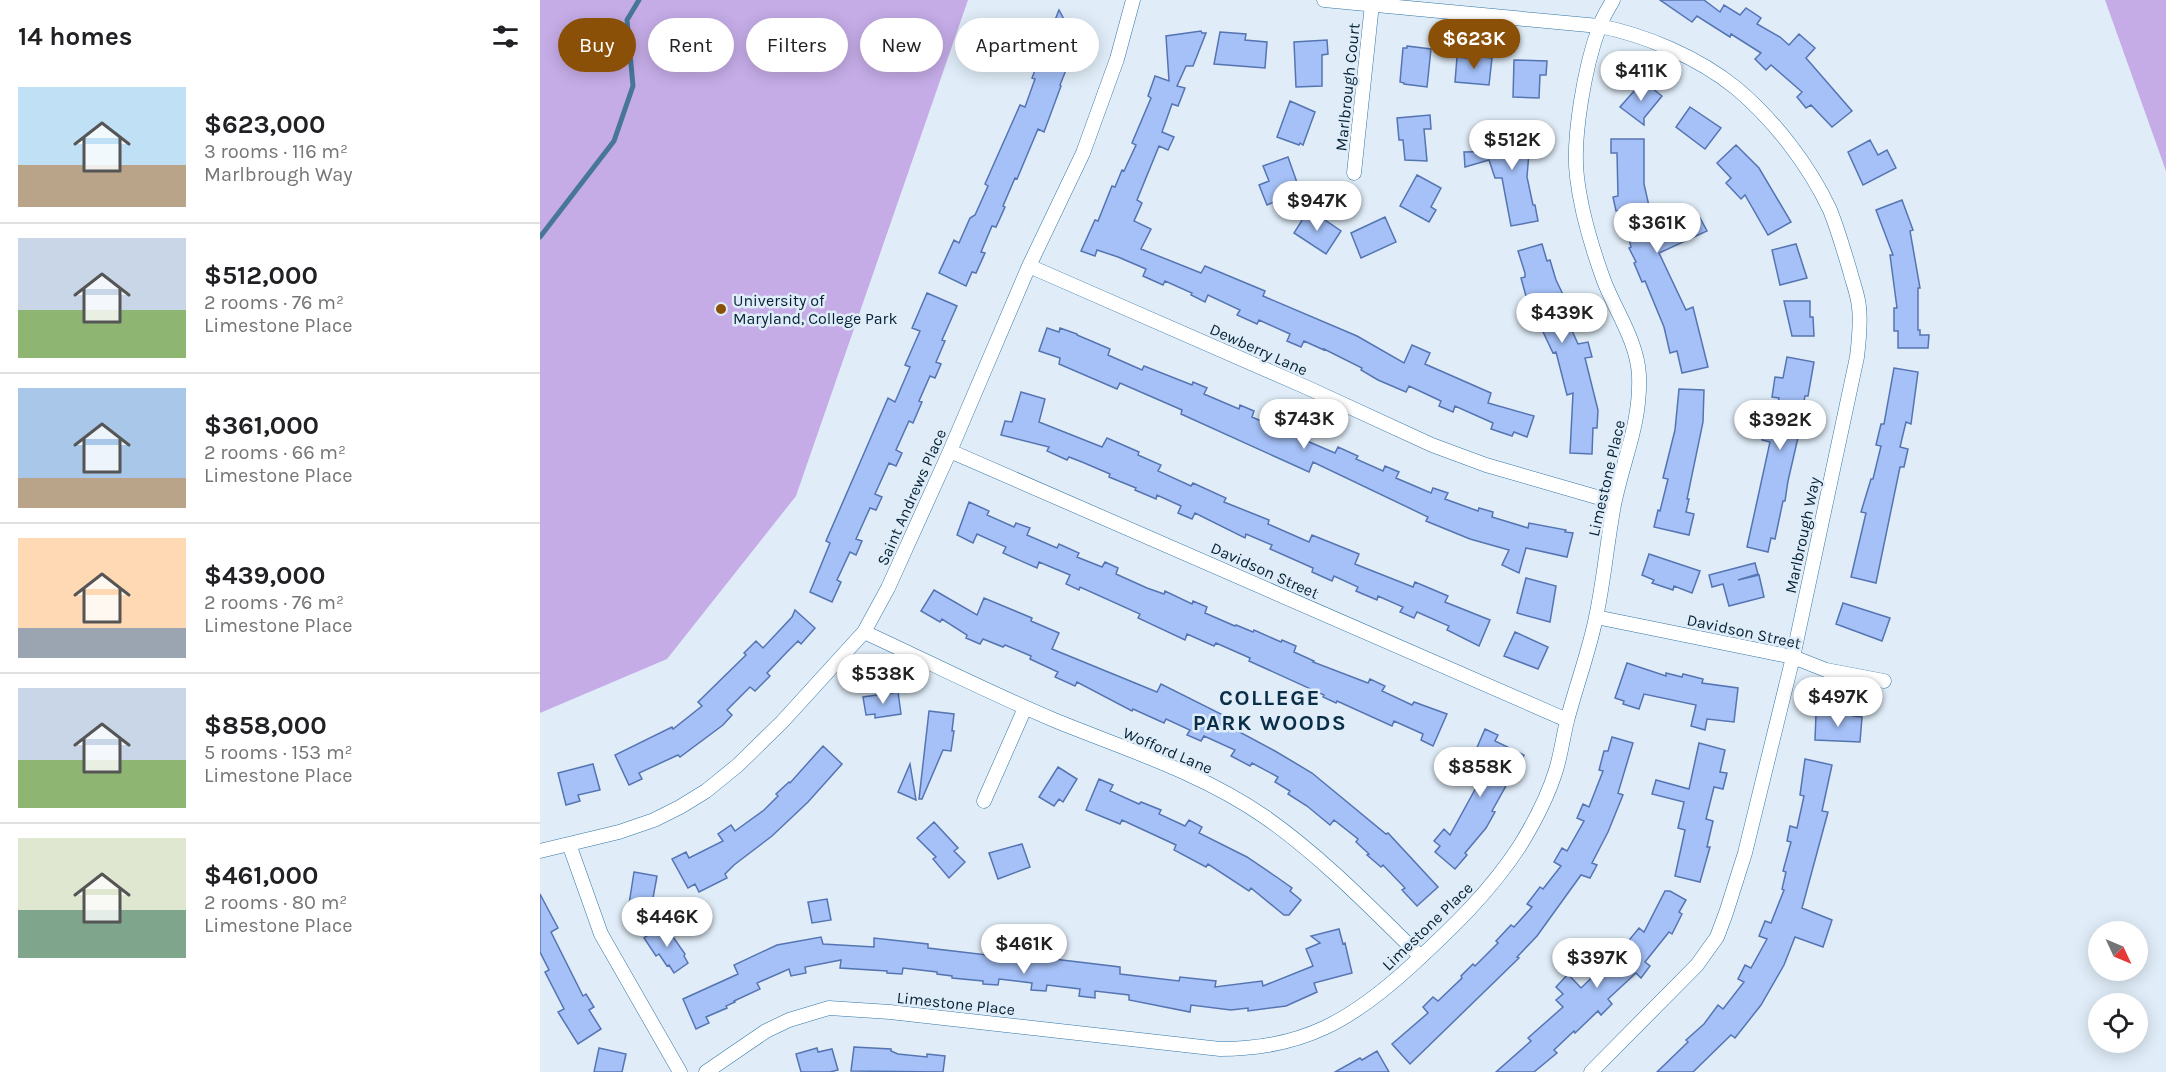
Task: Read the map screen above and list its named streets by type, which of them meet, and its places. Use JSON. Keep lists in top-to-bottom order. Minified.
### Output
{"streets":{"street":["Marlbrough Court","Dewberry Lane","Limestone Place","Saint Andrews Place","Marlbrough Way","Davidson Street","Wofford Lane"]},"crossings":[["Marlbrough Court","Marlbrough Way"],["Dewberry Lane","Limestone Place"],["Dewberry Lane","Saint Andrews Place"],["Limestone Place","Marlbrough Way"],["Limestone Place","Davidson Street"],["Limestone Place","Wofford Lane"],["Saint Andrews Place","Davidson Street"],["Saint Andrews Place","Wofford Lane"],["Marlbrough Way","Davidson Street"]],"districts":["COLLEGE PARK WOODS"],"places":["University of Maryland, College Park"],"north":"bottom right","page":{"heading":"14 homes","chip":["Buy","Rent","Filters","New","Apartment"],"price":["$623K","$411K","$512K","$947K","$361K","$439K","$743K","$392K","$538K","$497K","$858K","$446K","$461K","$397K"],"list":[{"name":"$623,000","note":"3 rooms · 116 m² · Marlbrough Way"},{"name":"$512,000","note":"2 rooms · 76 m² · Limestone Place"},{"name":"$361,000","note":"2 rooms · 66 m² · Limestone Place"},{"name":"$439,000","note":"2 rooms · 76 m² · Limestone Place"},{"name":"$858,000","note":"5 rooms · 153 m² · Limestone Place"},{"name":"$461,000","note":"2 rooms · 80 m² · Limestone Place"}]}}
